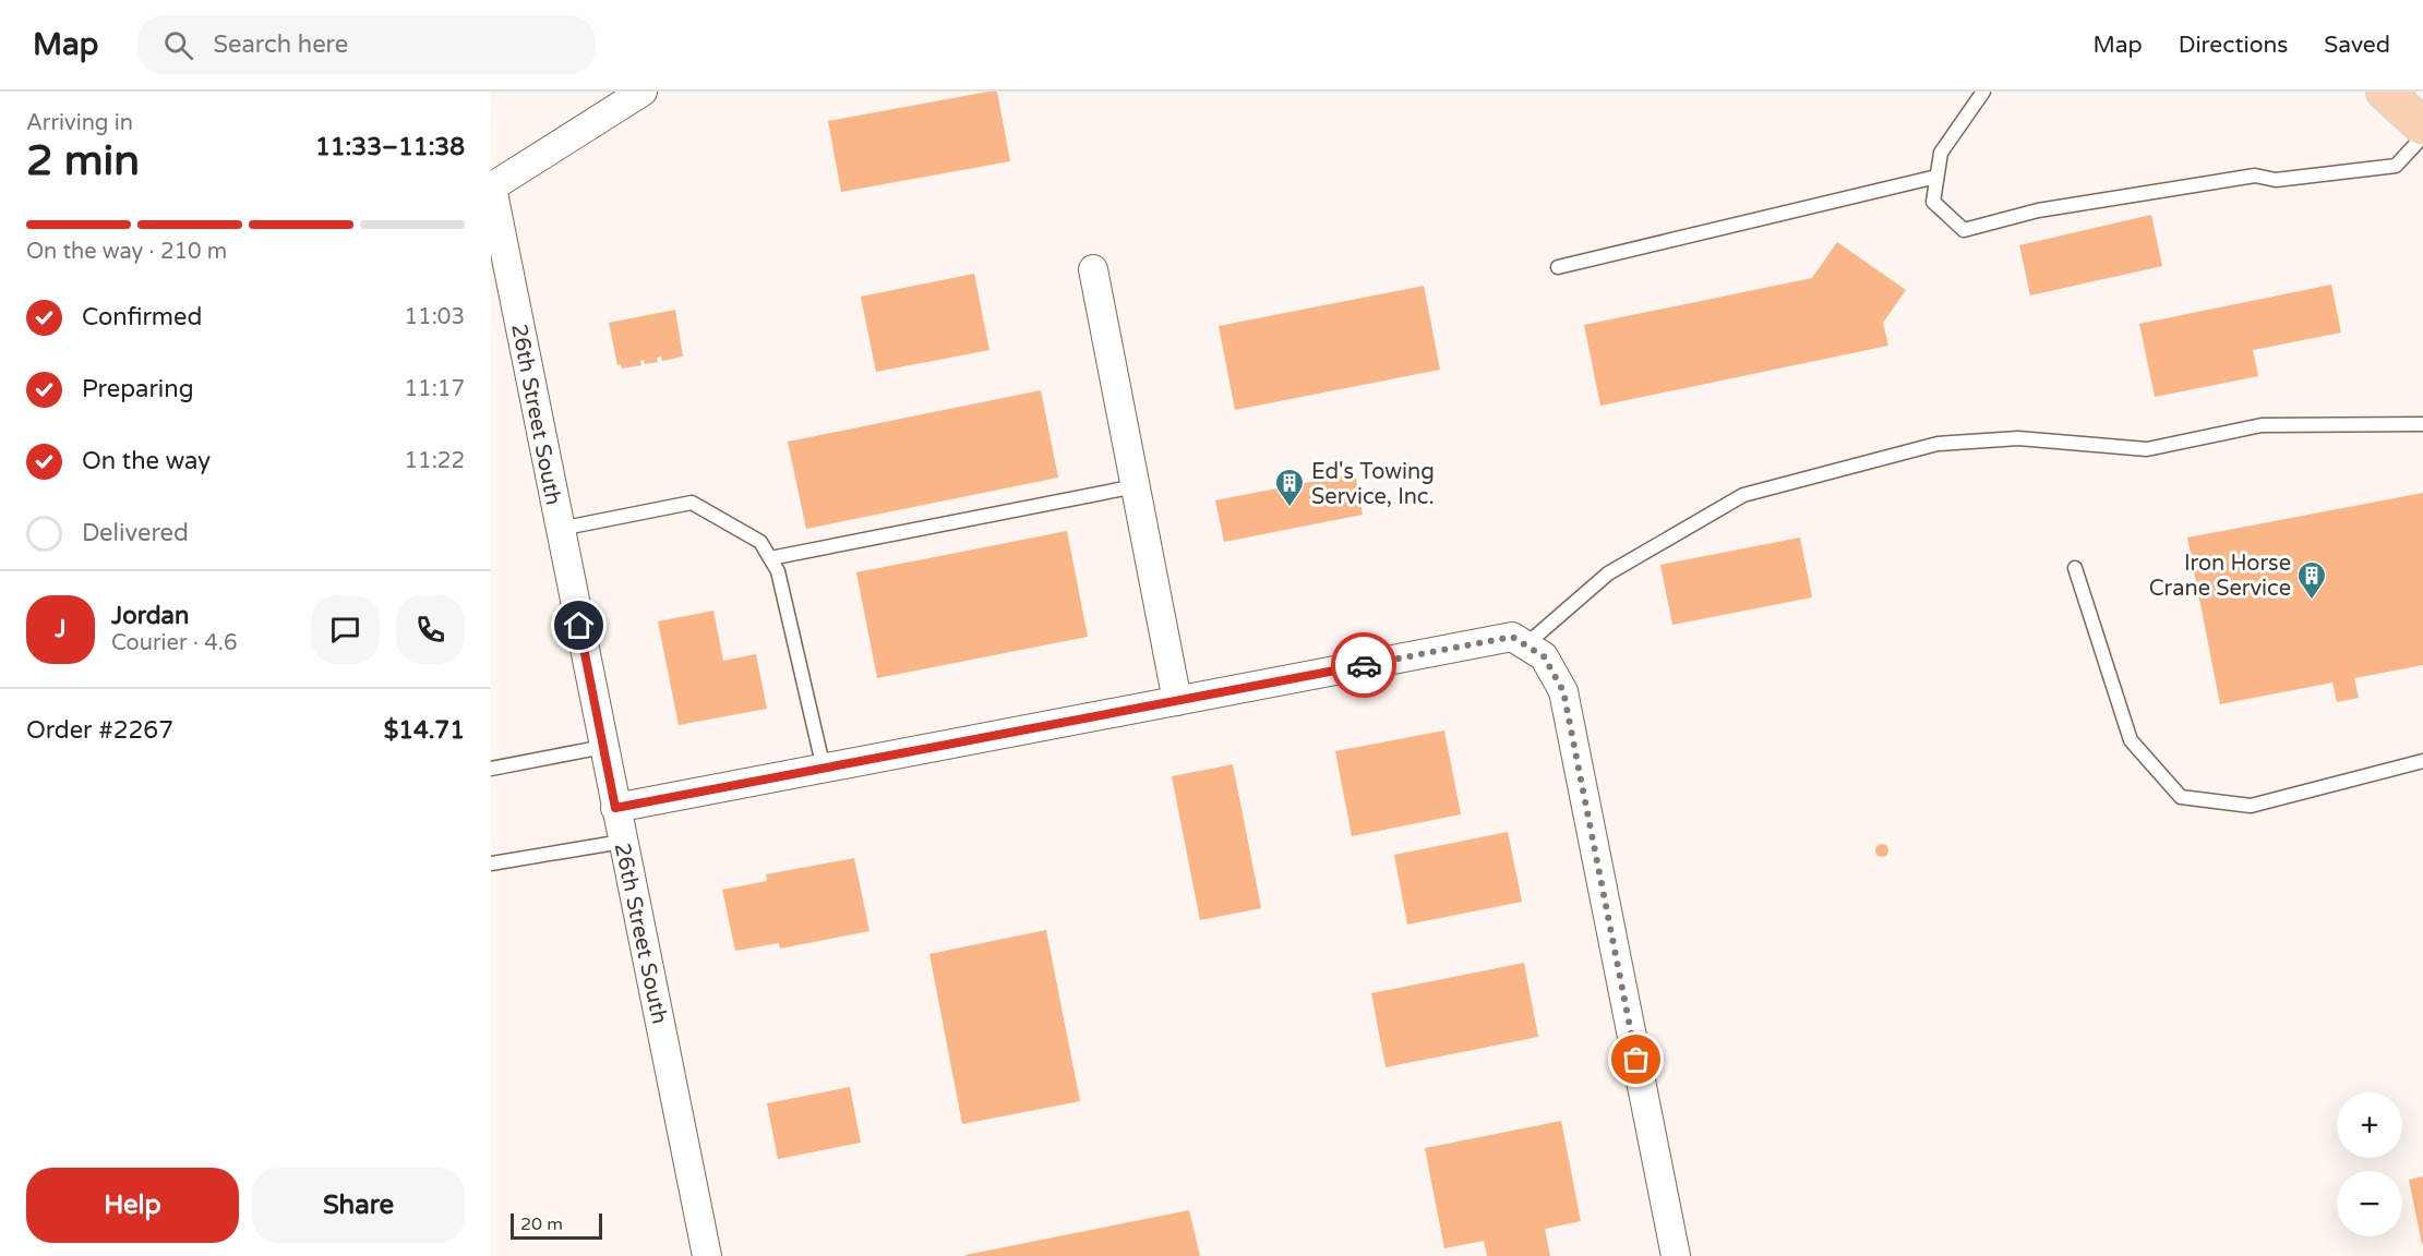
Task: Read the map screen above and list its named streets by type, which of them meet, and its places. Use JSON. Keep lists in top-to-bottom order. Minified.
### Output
{"streets":{"street":["26th Street South"]},"places":{"building":["Ed's Towing Service, Inc.","Iron Horse Crane Service"]},"scale_bar":"20 m","page":{"header":"Map","search":"Search here","nav":["Map","Directions","Saved"],"heading":["2 min","Arriving in","11:33–11:38"],"panel":["Jordan","Courier · 4.6","Order #2267","$14.71"],"bar":"On the way · 210 m","list":[["Confirmed","11:03"],["Preparing","11:17"],["On the way","11:22"],"Delivered"],"round":"J","map_buttons":["+","−"],"buttons":["Help","Share"],"scale":"20 m"}}
